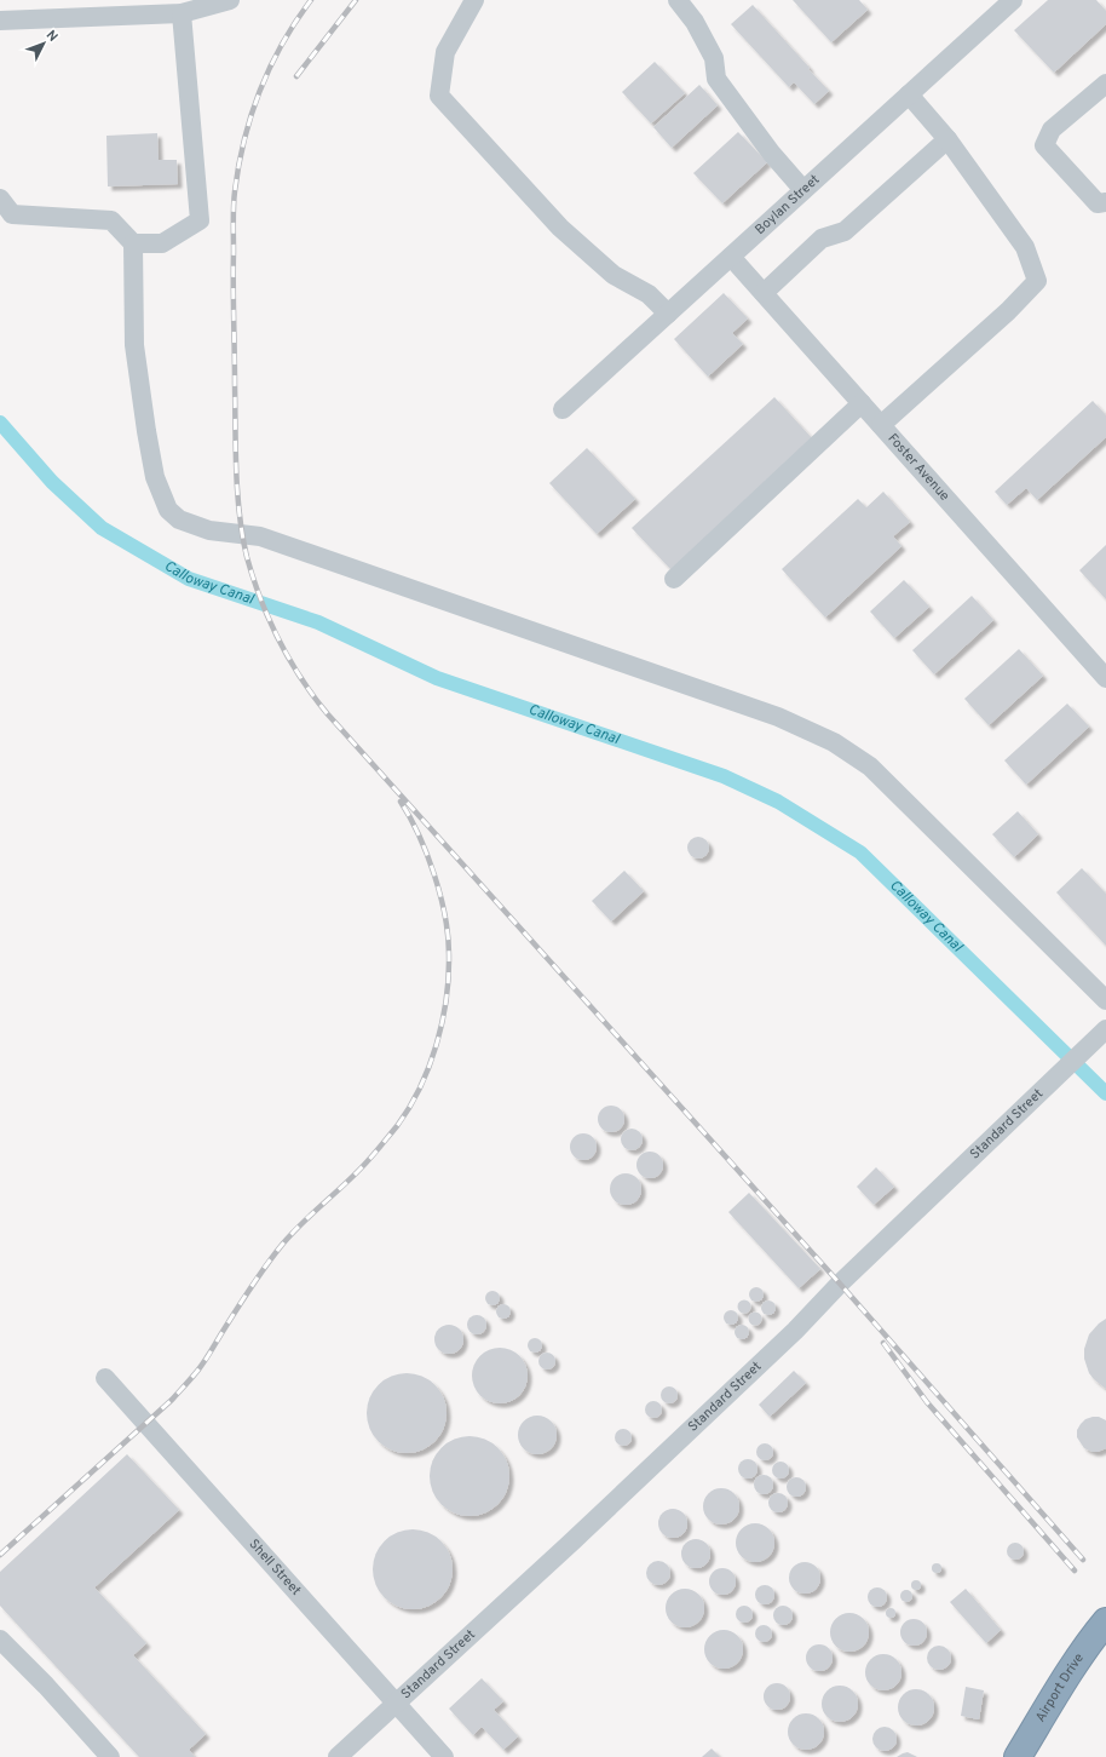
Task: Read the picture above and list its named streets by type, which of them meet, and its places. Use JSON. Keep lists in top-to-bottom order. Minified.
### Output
{"streets":{"highway":["Airport Drive"],"street":["Boylan Street","Foster Avenue","Standard Street","Shell Street"]},"crossings":[["Boylan Street","Foster Avenue"],["Standard Street","Shell Street"]],"water":["Calloway Canal"],"north":"top right"}
